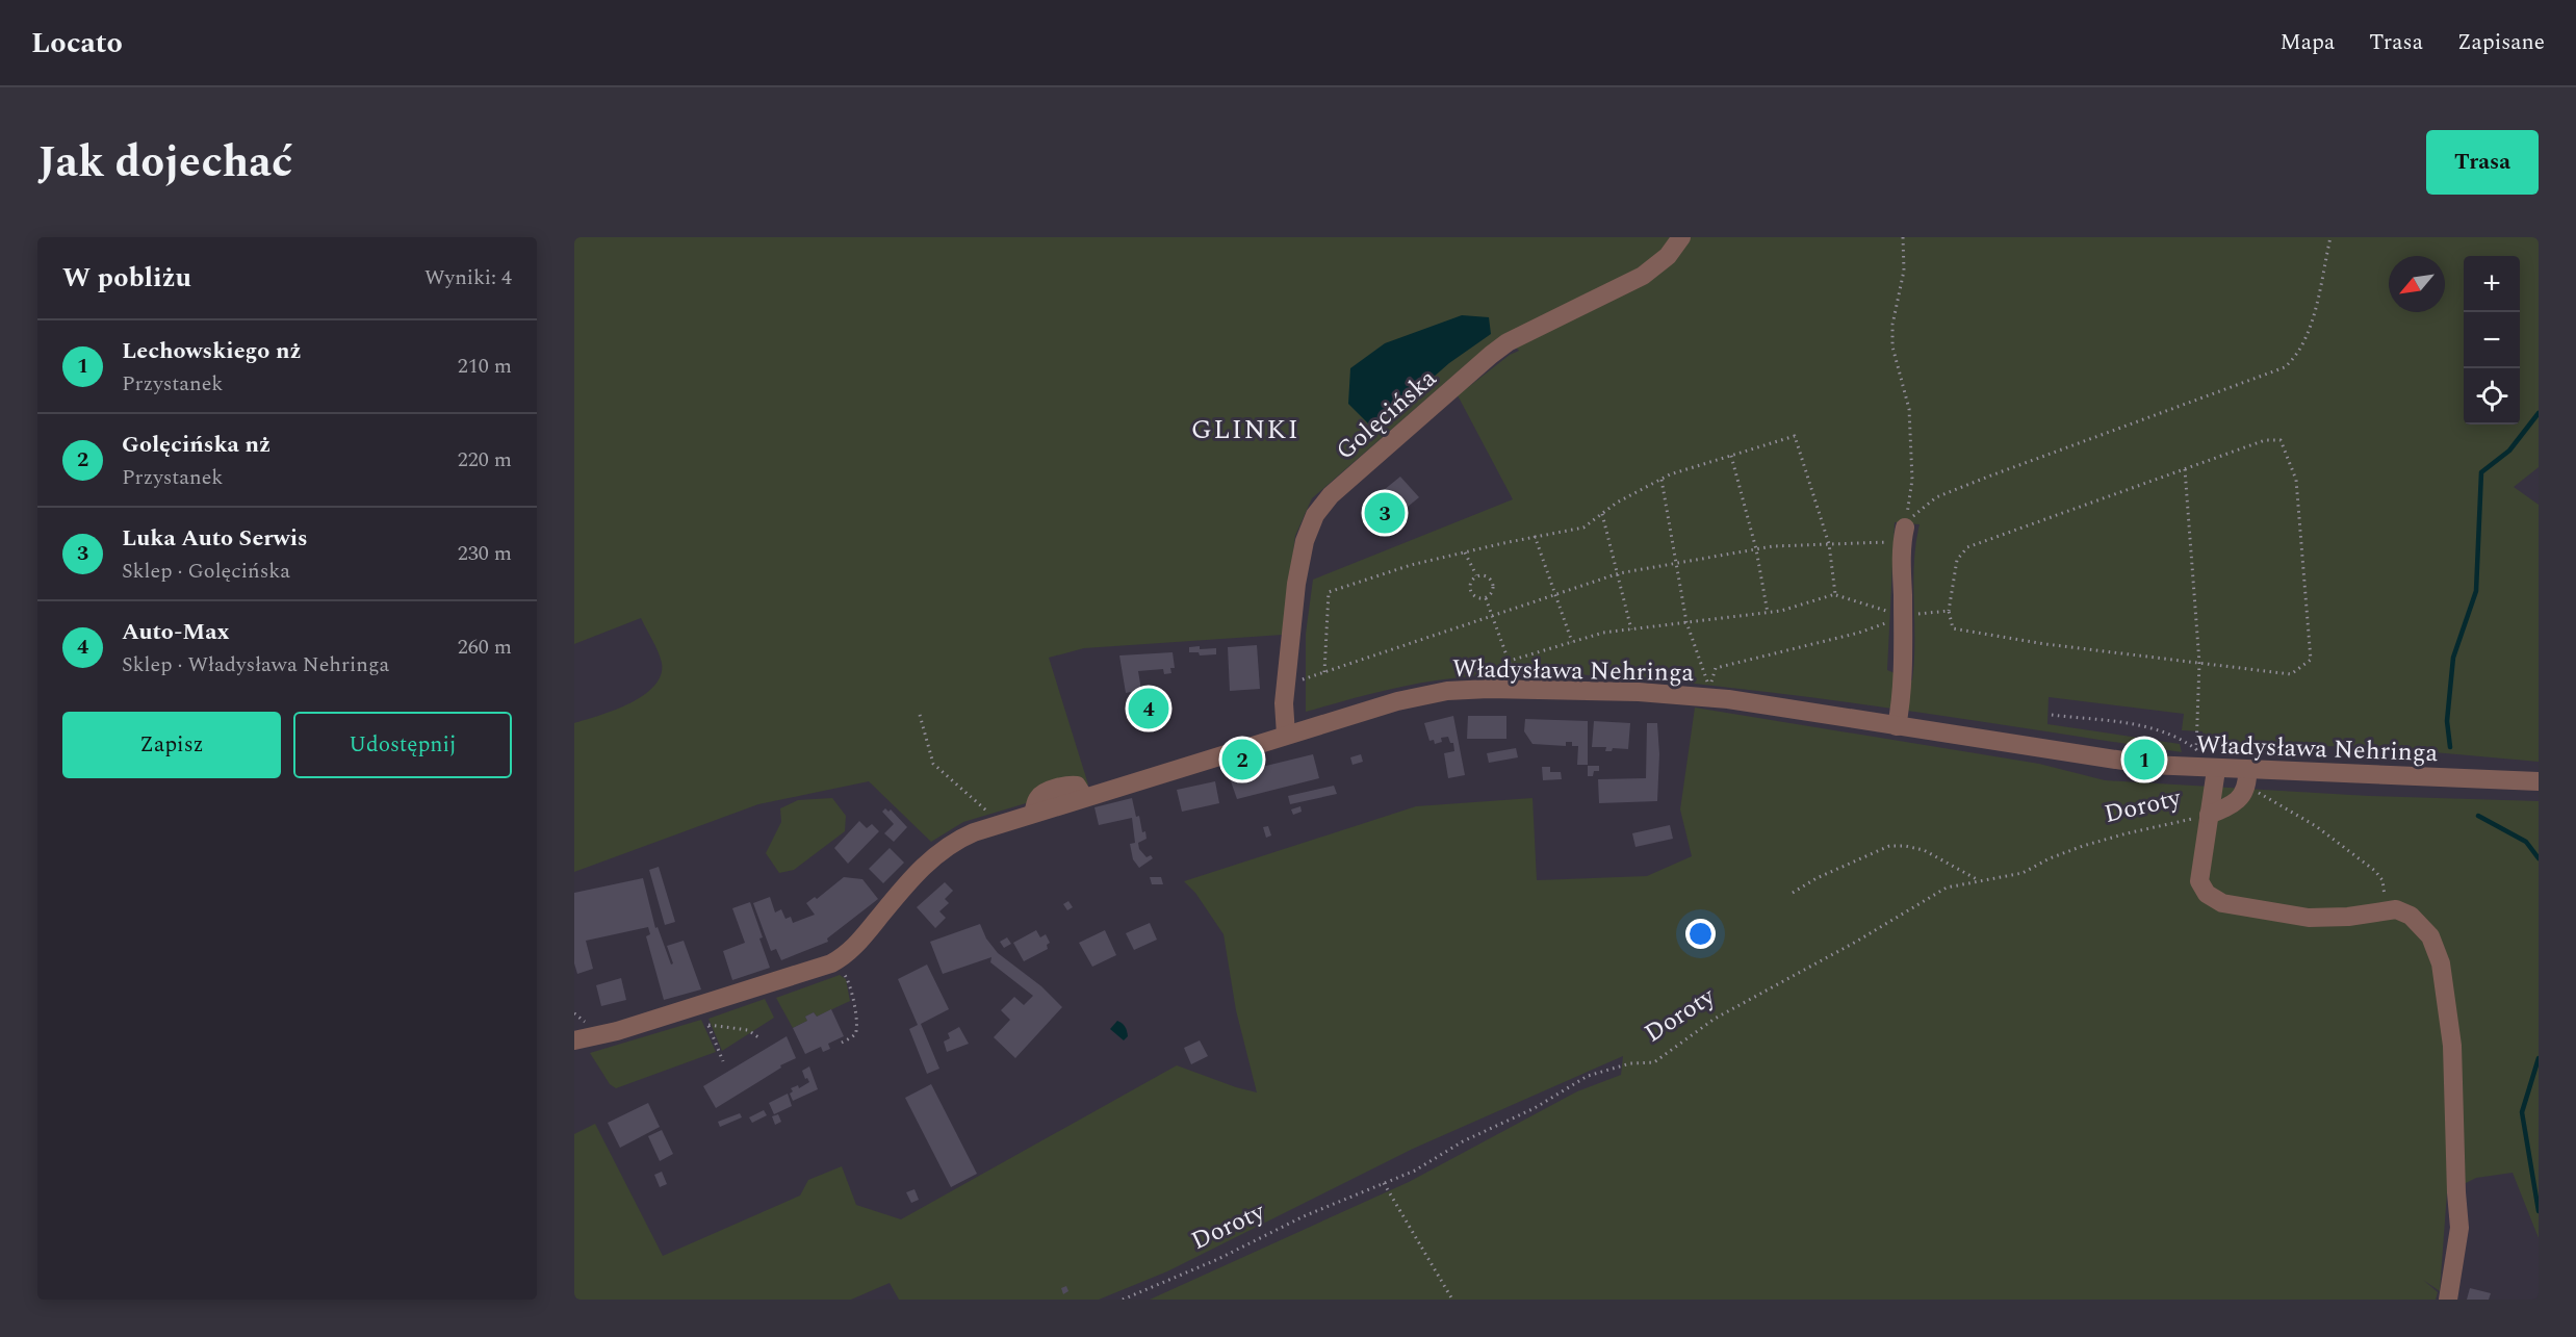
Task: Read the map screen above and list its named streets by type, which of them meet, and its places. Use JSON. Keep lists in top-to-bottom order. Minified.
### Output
{"streets":{"street":["Golęcińska","Władysława Nehringa","Doroty"]},"crossings":[["Golęcińska","Władysława Nehringa"],["Władysława Nehringa","Doroty"]],"districts":["GLINKI"],"north":"bottom left","page":{"header":"Locato","nav":["Mapa","Trasa","Zapisane"],"title":"Jak dojechać","buttons":["Trasa",["Zapisz","Udostępnij"]],"heading":["W pobliżu","Wyniki: 4"],"map_buttons":["+","−"],"list":[{"mark":"1","name":"Lechowskiego nż","note":"Przystanek","value":"210 m"},{"mark":"2","name":"Golęcińska nż","note":"Przystanek","value":"220 m"},{"mark":"3","name":"Luka Auto Serwis","note":"Sklep · Golęcińska","value":"230 m"},{"mark":"4","name":"Auto-Max","note":"Sklep · Władysława Nehringa","value":"260 m"}],"pins":["3","4","1","2"]}}
